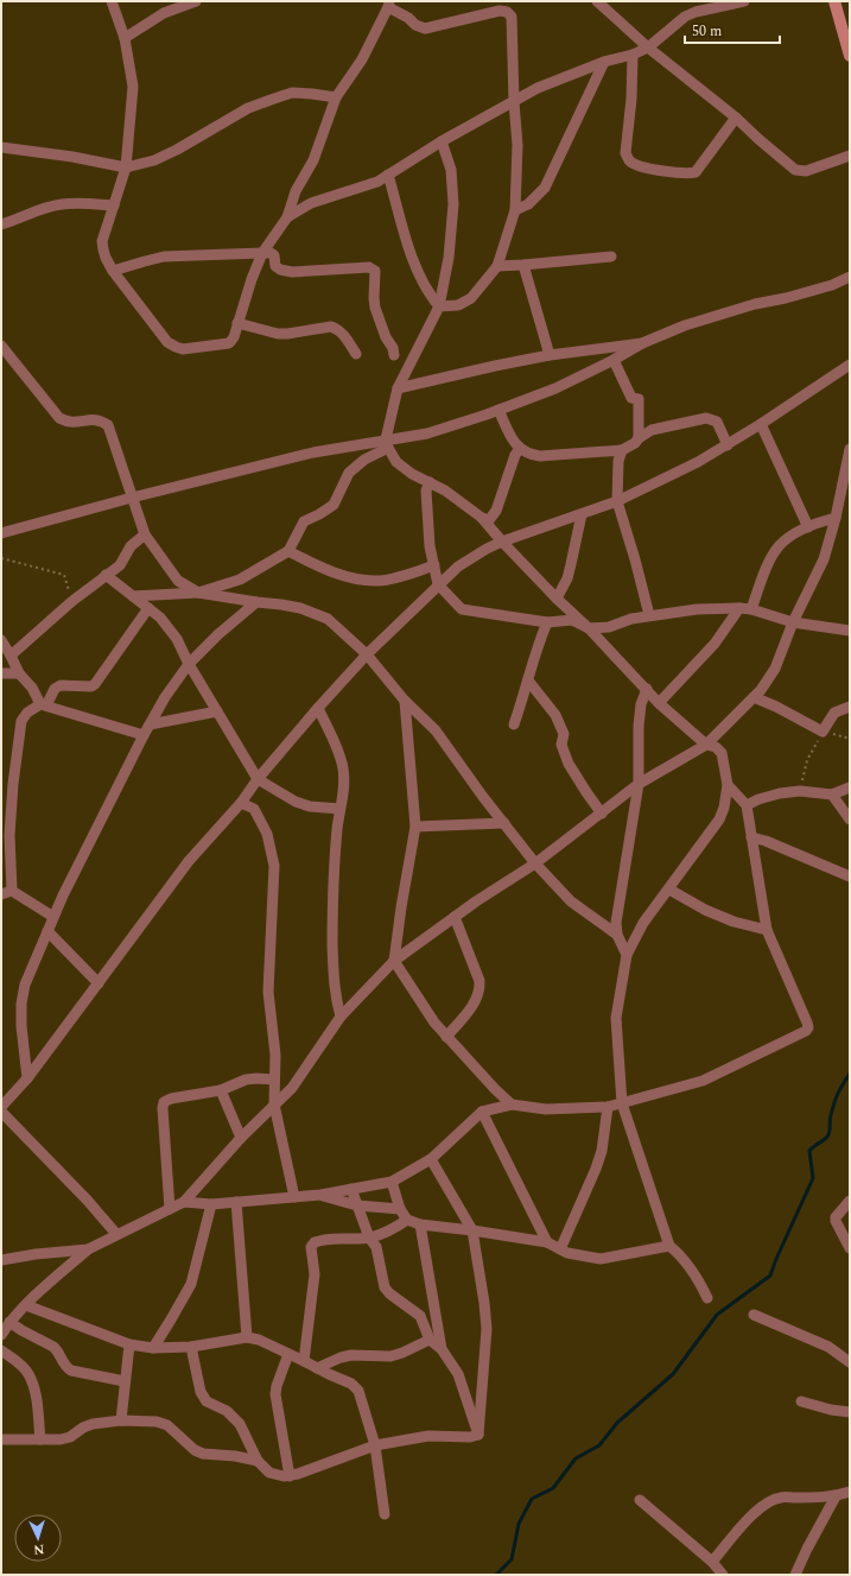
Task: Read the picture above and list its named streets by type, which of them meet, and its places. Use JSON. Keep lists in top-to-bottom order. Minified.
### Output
{"scale_bar":"50 m","north":"bottom"}
